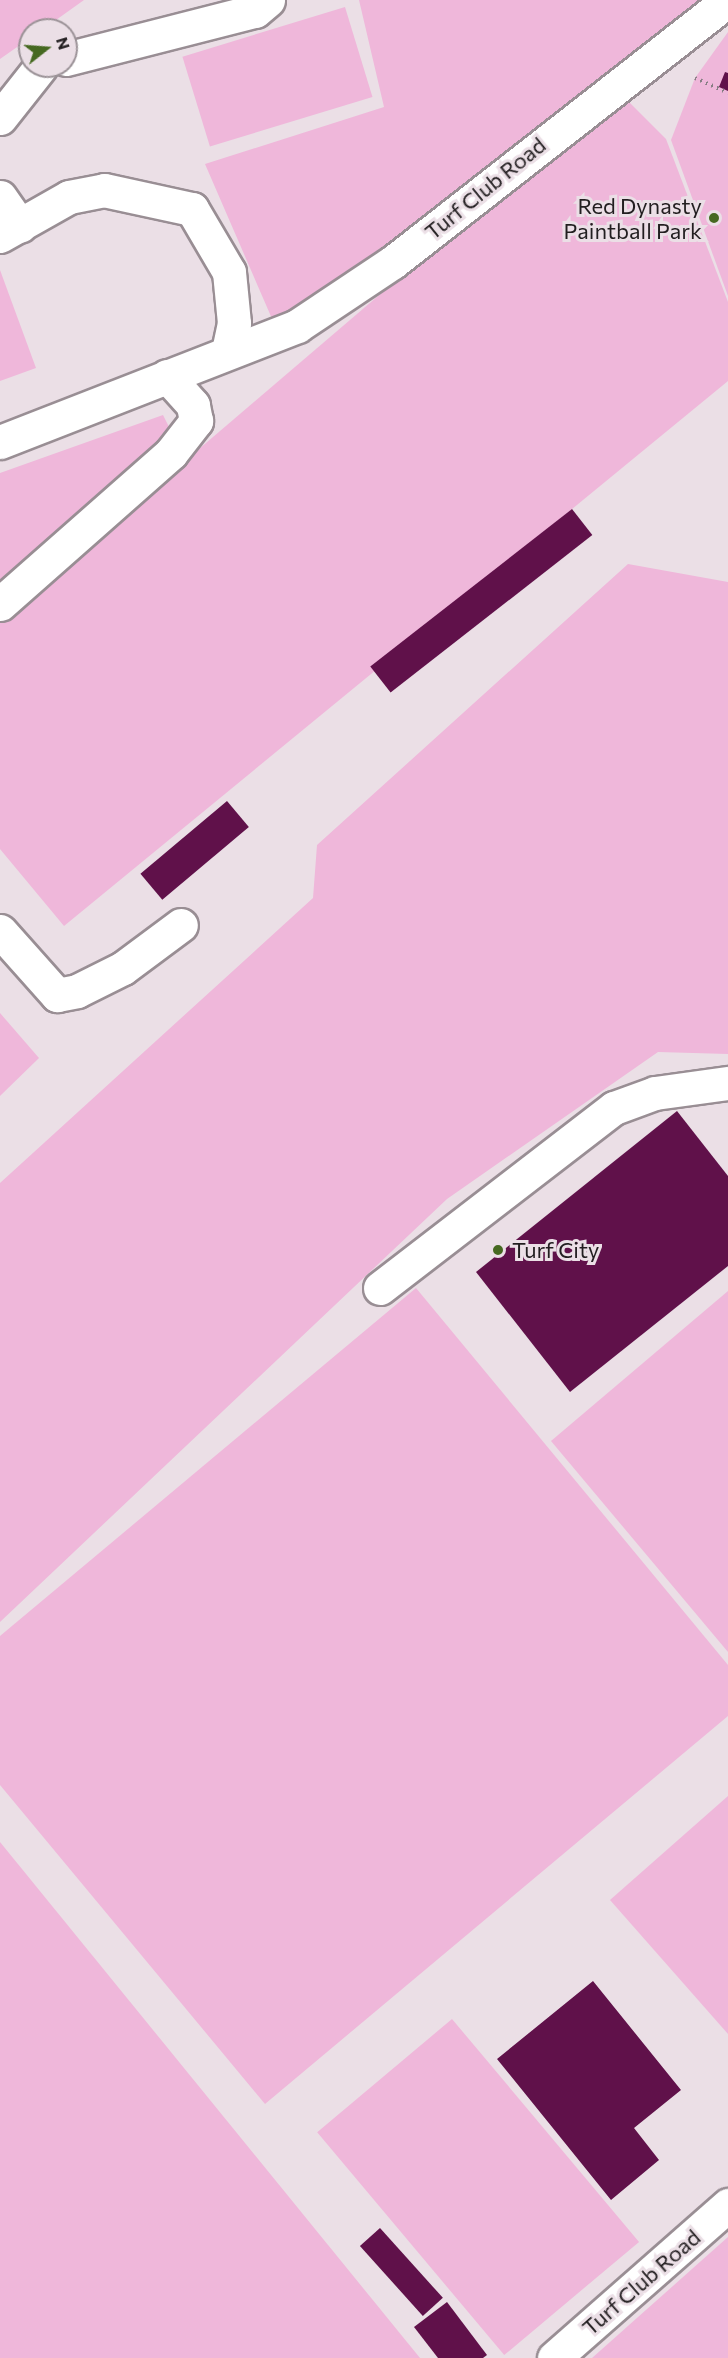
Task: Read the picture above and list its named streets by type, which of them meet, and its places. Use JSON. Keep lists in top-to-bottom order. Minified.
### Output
{"streets":{"street":["Turf Club Road"]},"places":["Red Dynasty Paintball Park","Turf City"],"north":"right"}
